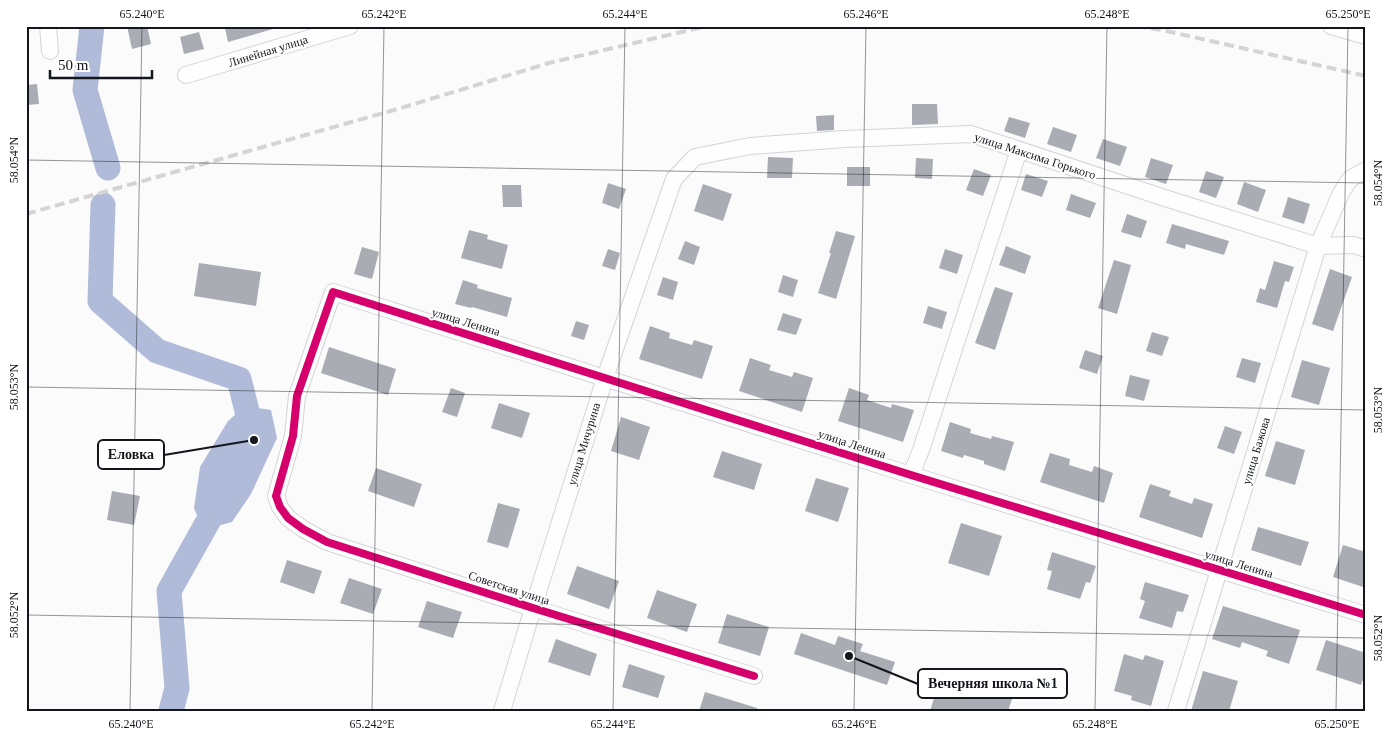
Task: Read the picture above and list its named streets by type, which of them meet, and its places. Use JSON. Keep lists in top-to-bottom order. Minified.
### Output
{"streets":{"street":["Линейная улица","улица Максима Горького","улица Ленина","улица Мичурина","улица Бажова","Советская улица"]},"crossings":[["улица Максима Горького","улица Мичурина"],["улица Максима Горького","улица Бажова"],["улица Ленина","улица Мичурина"],["улица Ленина","улица Бажова"],["улица Ленина","Советская улица"],["улица Мичурина","Советская улица"]],"places":["Еловка","Вечерняя школа №1"],"scale_bar":"50 m","coordinates":["65.240°E","65.242°E","65.244°E","65.246°E","65.248°E","65.250°E","58.054°N","58.053°N","58.052°N"]}
